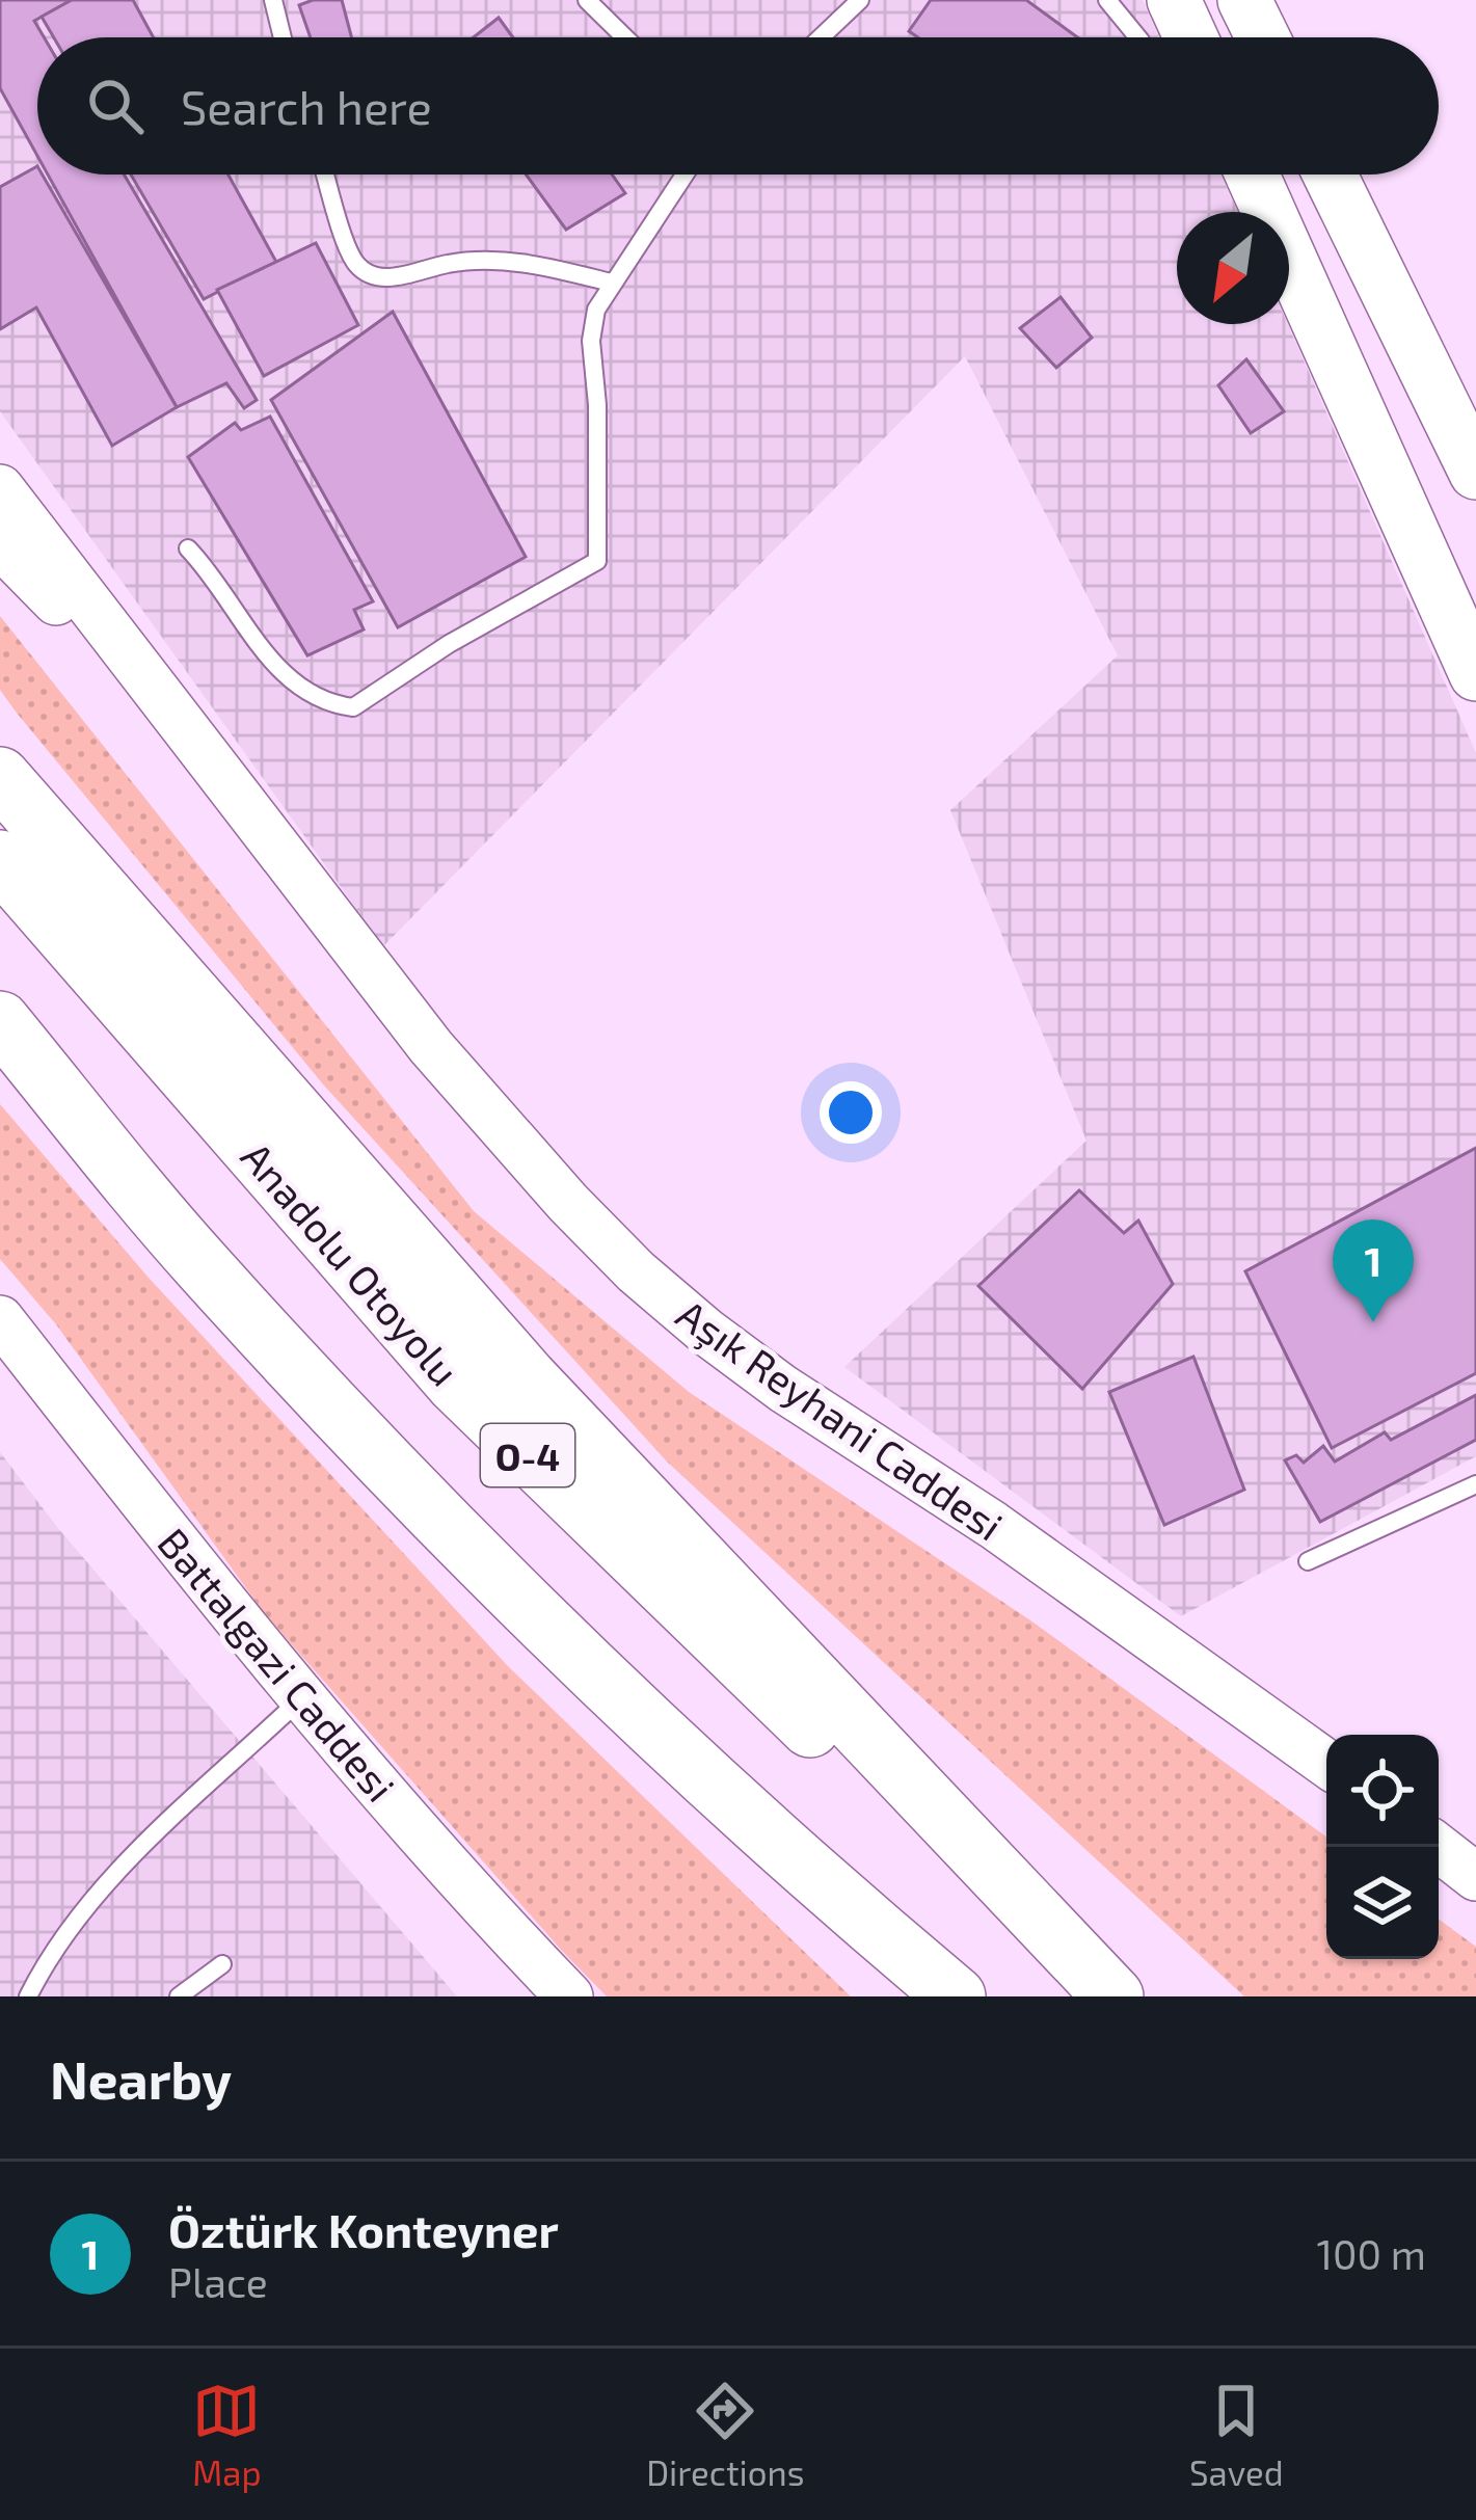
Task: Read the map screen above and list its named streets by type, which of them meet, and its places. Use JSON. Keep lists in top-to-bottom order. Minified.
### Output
{"streets":{"highway":["Anadolu Otoyolu","O-4"],"main road":["Aşık Reyhani Caddesi","Battalgazi Caddesi"]},"north":"bottom left","page":{"search":"Search here","pins":"1","heading":"Nearby","list":[{"mark":"1","name":"Öztürk Konteyner","note":"Place","value":"100 m"}],"nav":["Map","Directions","Saved"]}}
